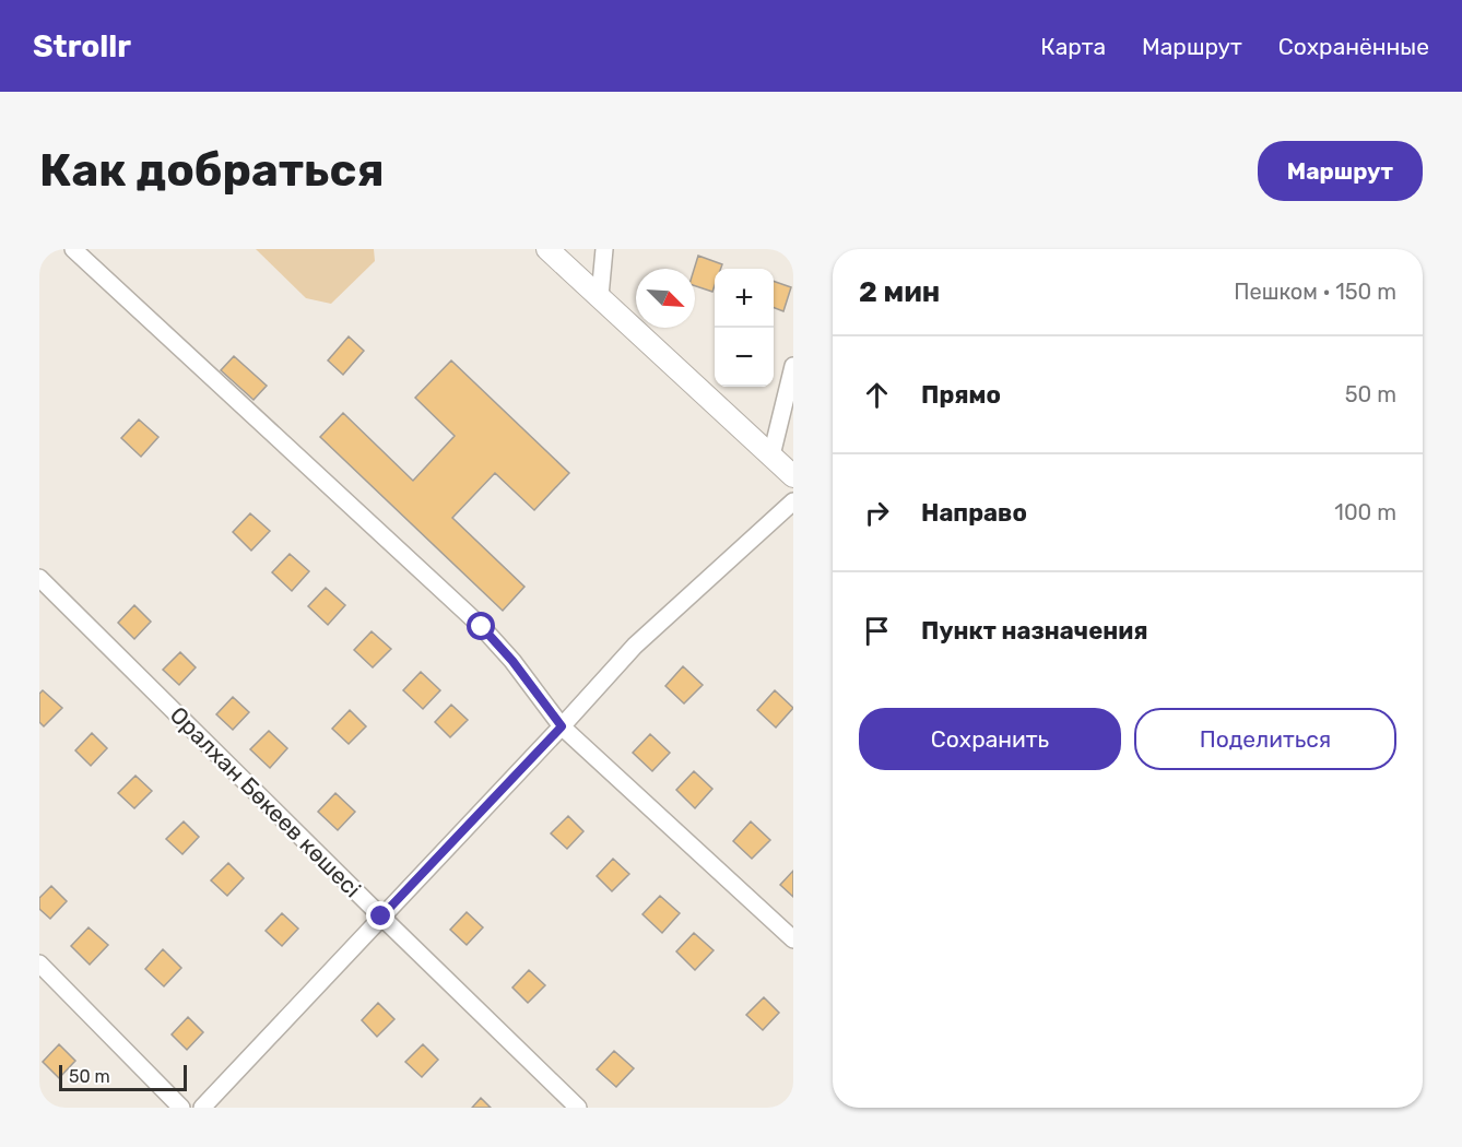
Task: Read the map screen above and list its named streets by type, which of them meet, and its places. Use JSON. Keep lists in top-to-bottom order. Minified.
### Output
{"streets":{"street":["Оралхан Бөкеев көшесі"]},"scale_bar":"50 m","north":"bottom right","page":{"header":"Strollr","nav":["Карта","Маршрут","Сохранённые"],"buttons":["Маршрут",["Сохранить","Поделиться"]],"title":"Как добраться","heading":["2 мин","Пешком · 150 m"],"map_buttons":["+","−"],"list":[["Прямо","50 m"],["Направо","100 m"],"Пункт назначения"],"scale":"50 m"}}
